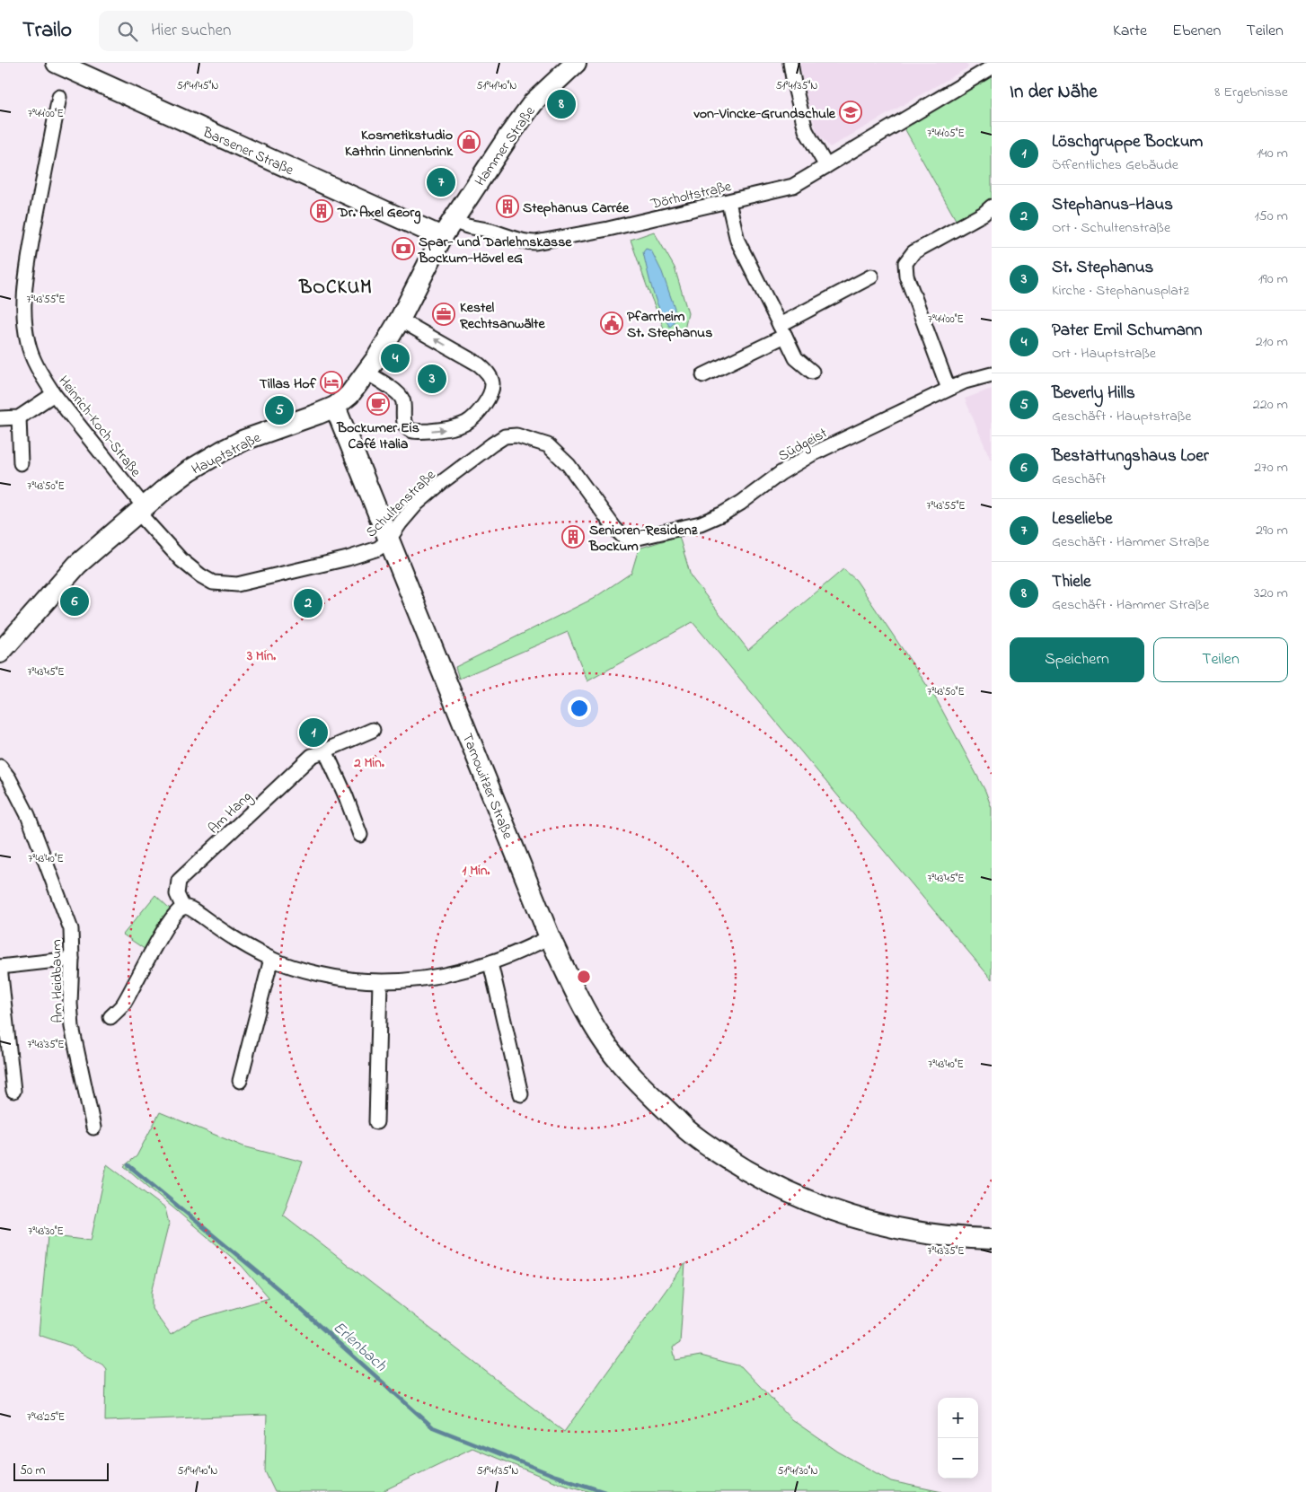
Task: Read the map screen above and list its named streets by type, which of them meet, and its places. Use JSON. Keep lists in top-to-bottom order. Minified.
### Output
{"streets":{"main road":["Hammer Straße","Barsener Straße","Hauptstraße","Tarnowitzer Straße"],"street":["Dörholtstraße","Heinrich-Koch-Straße","Südgeist","Schultenstraße","Am Hang","Am Heidbaum"]},"crossings":[["Hammer Straße","Barsener Straße"],["Hammer Straße","Dörholtstraße"],["Hammer Straße","Hauptstraße"],["Barsener Straße","Dörholtstraße"],["Barsener Straße","Hauptstraße"],["Dörholtstraße","Hauptstraße"],["Heinrich-Koch-Straße","Hauptstraße"],["Heinrich-Koch-Straße","Schultenstraße"],["Südgeist","Schultenstraße"],["Hauptstraße","Schultenstraße"],["Hauptstraße","Tarnowitzer Straße"],["Schultenstraße","Tarnowitzer Straße"]],"districts":["BOCKUM"],"water":["Erlenbach"],"places":{"school or university":["von-Vincke-Grundschule"],"shop":["Kosmetikstudio Kathrin Linnenbrink"],"building":["Stephanus Carrée","Dr. Axel Georg","Senioren-Residenz Bockum"],"bank":["Spar- und Darlehnskasse Bockum-Hövel eG"],"office":["Kestel Rechtsanwälte"],"public building":["Pfarrheim St. Stephanus"],"hotel":["Tillas Hof"],"cafe":["Bockumer Eis Café Italia"]},"scale_bar":"50 m","page":{"header":"Trailo","search":"Hier suchen","nav":["Karte","Ebenen","Teilen"],"heading":["In der Nähe","8 Ergebnisse"],"pins":["8","7","4","3","5","6","2","1"],"list":[{"mark":"1","name":"Löschgruppe Bockum","note":"Öffentliches Gebäude","value":"140 m"},{"mark":"2","name":"Stephanus-Haus","note":"Ort · Schultenstraße","value":"150 m"},{"mark":"3","name":"St. Stephanus","note":"Kirche · Stephanusplatz","value":"190 m"},{"mark":"4","name":"Pater Emil Schumann","note":"Ort · Hauptstraße","value":"210 m"},{"mark":"5","name":"Beverly Hills","note":"Geschäft · Hauptstraße","value":"220 m"},{"mark":"6","name":"Bestattungshaus Loer","note":"Geschäft","value":"270 m"},{"mark":"7","name":"Leseliebe","note":"Geschäft · Hammer Straße","value":"290 m"},{"mark":"8","name":"Thiele","note":"Geschäft · Hammer Straße","value":"320 m"}],"buttons":["Speichern","Teilen"],"map_buttons":["+","−"],"scale":"50 m"},"coordinates":["51°41'45\"N","51°41'40\"N","51°41'35\"N","7°44'00\"E","7°44'05\"E","7°43'55\"E","7°43'50\"E","7°43'45\"E","7°43'40\"E","7°43'35\"E","7°43'30\"E","7°43'25\"E","51°41'30\"N"],"rings":["3 Min.","2 Min.","1 Min."]}
